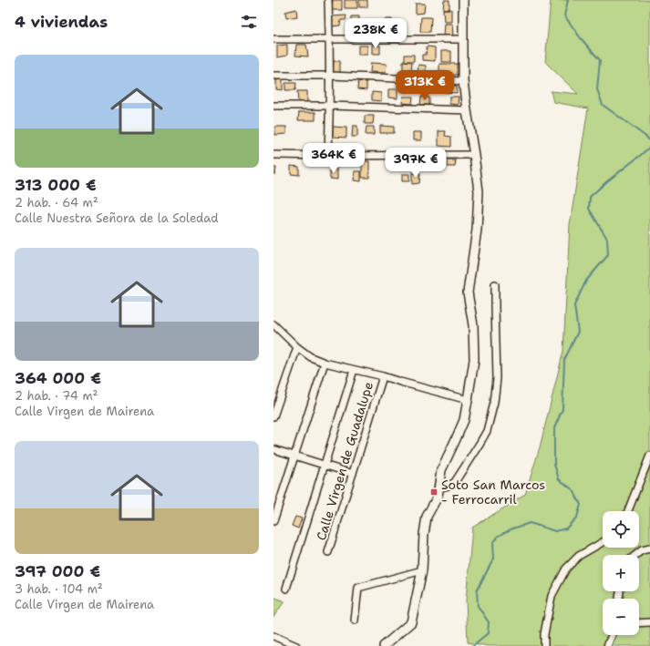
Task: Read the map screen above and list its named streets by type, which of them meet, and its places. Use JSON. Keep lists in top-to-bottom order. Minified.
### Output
{"streets":{"street":["Calle Virgen de Guadalupe"]},"places":{"transit":["Soto San Marcos - Ferrocarril"]},"page":{"heading":"4 viviendas","price":["238K €","313K €","364K €","397K €"],"list":[{"name":"313 000 €","note":"2 hab. · 64 m² · Calle Nuestra Señora de la Soledad"},{"name":"364 000 €","note":"2 hab. · 74 m² · Calle Virgen de Mairena"},{"name":"397 000 €","note":"3 hab. · 104 m² · Calle Virgen de Mairena"}],"map_buttons":["+","−"]}}
